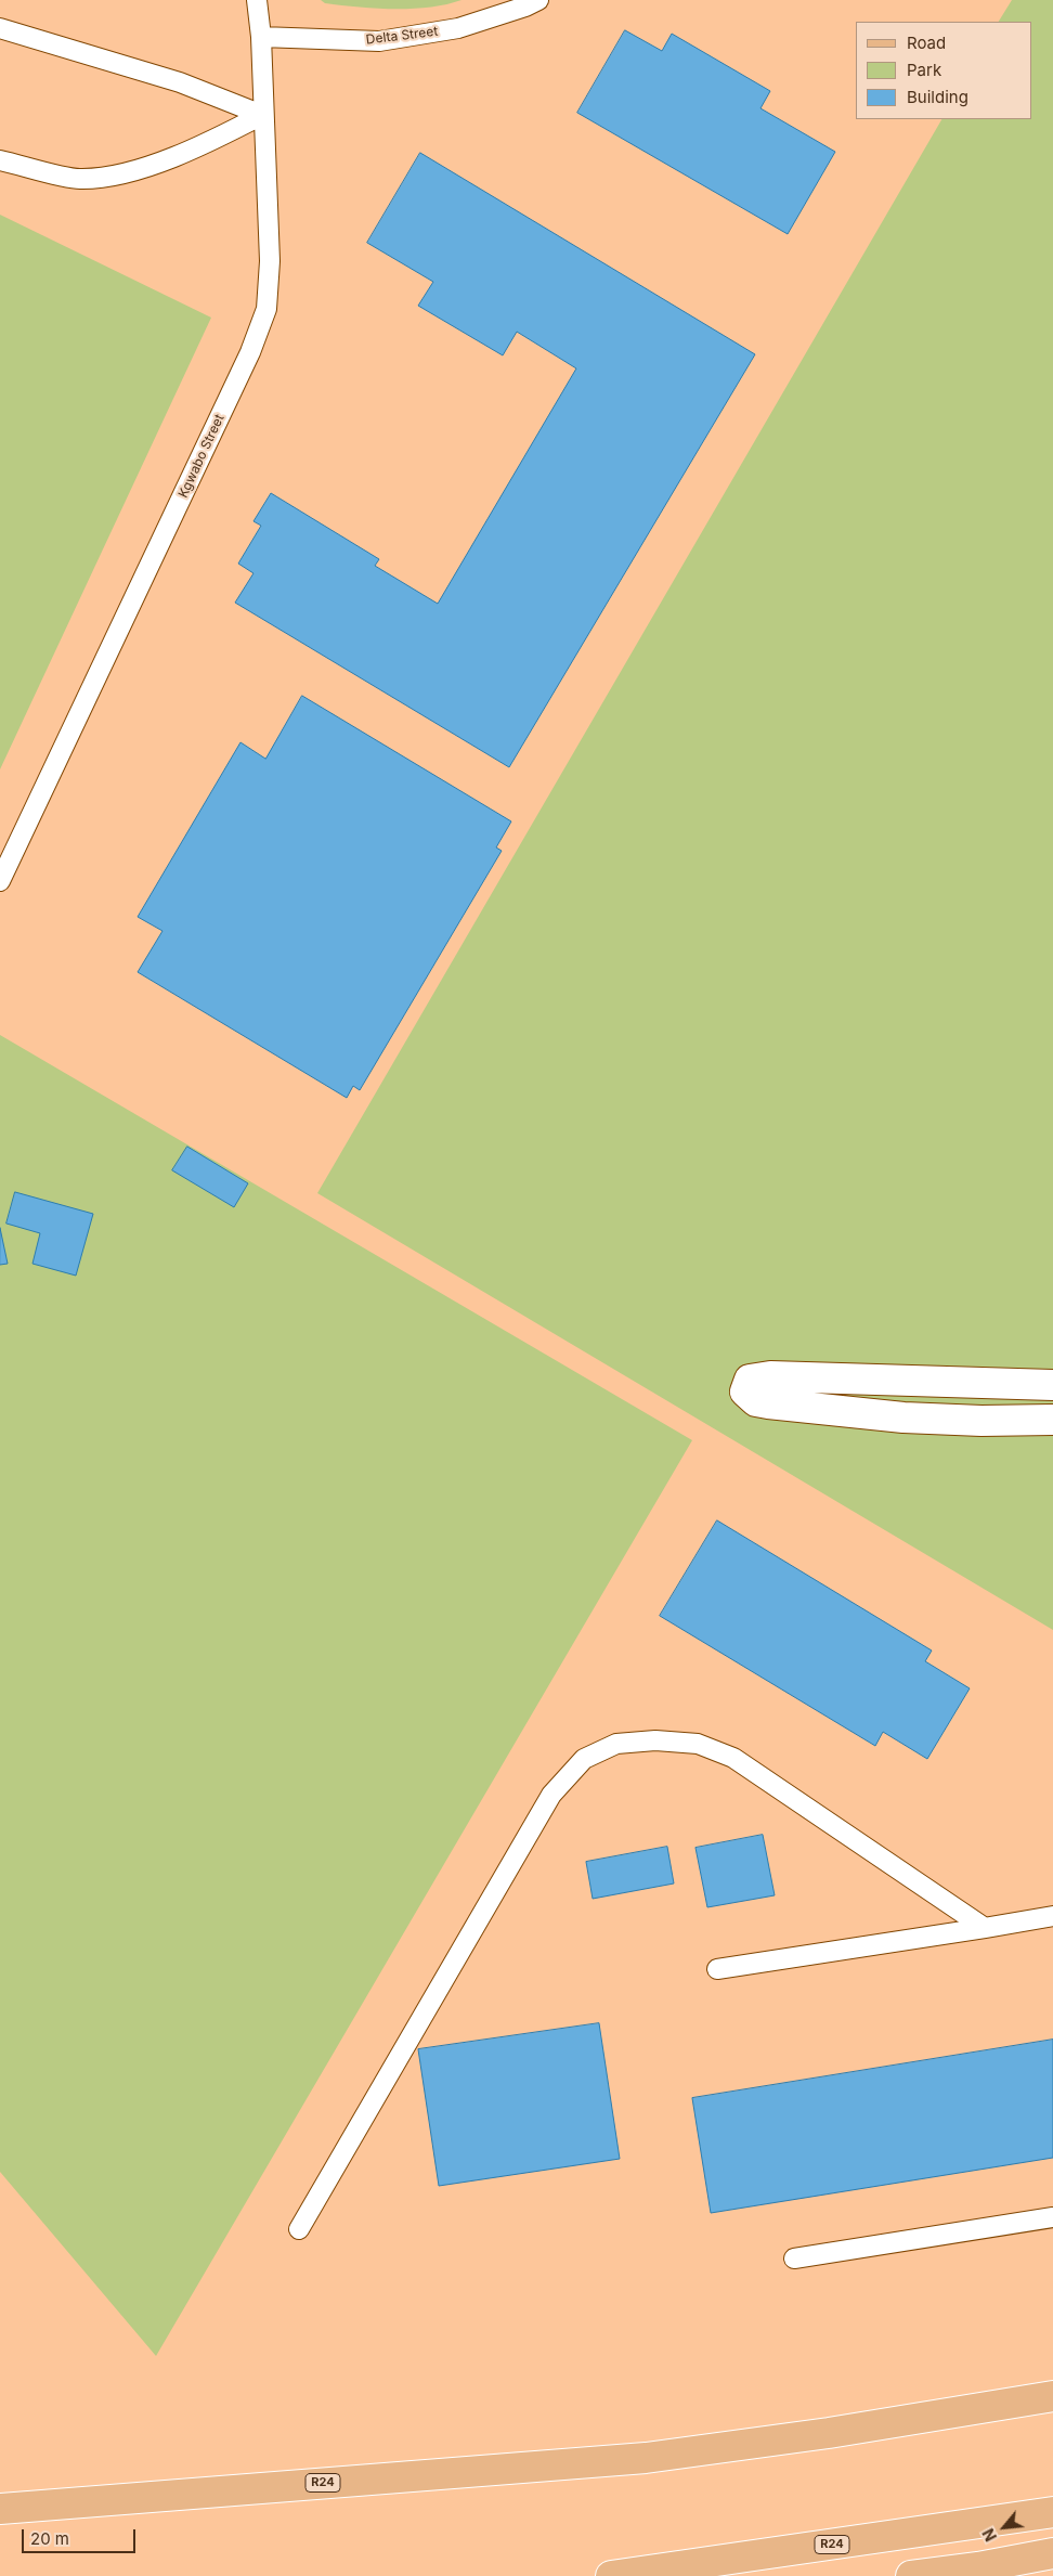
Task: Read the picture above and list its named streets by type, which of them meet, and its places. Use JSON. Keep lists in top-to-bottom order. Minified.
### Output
{"streets":{"main road":["R24"],"lane":["Delta Street","Kgwabo Street"]},"crossings":[["Delta Street","Kgwabo Street"]],"legend":["Road","Park","Building"],"scale_bar":"20 m","north":"bottom left"}
